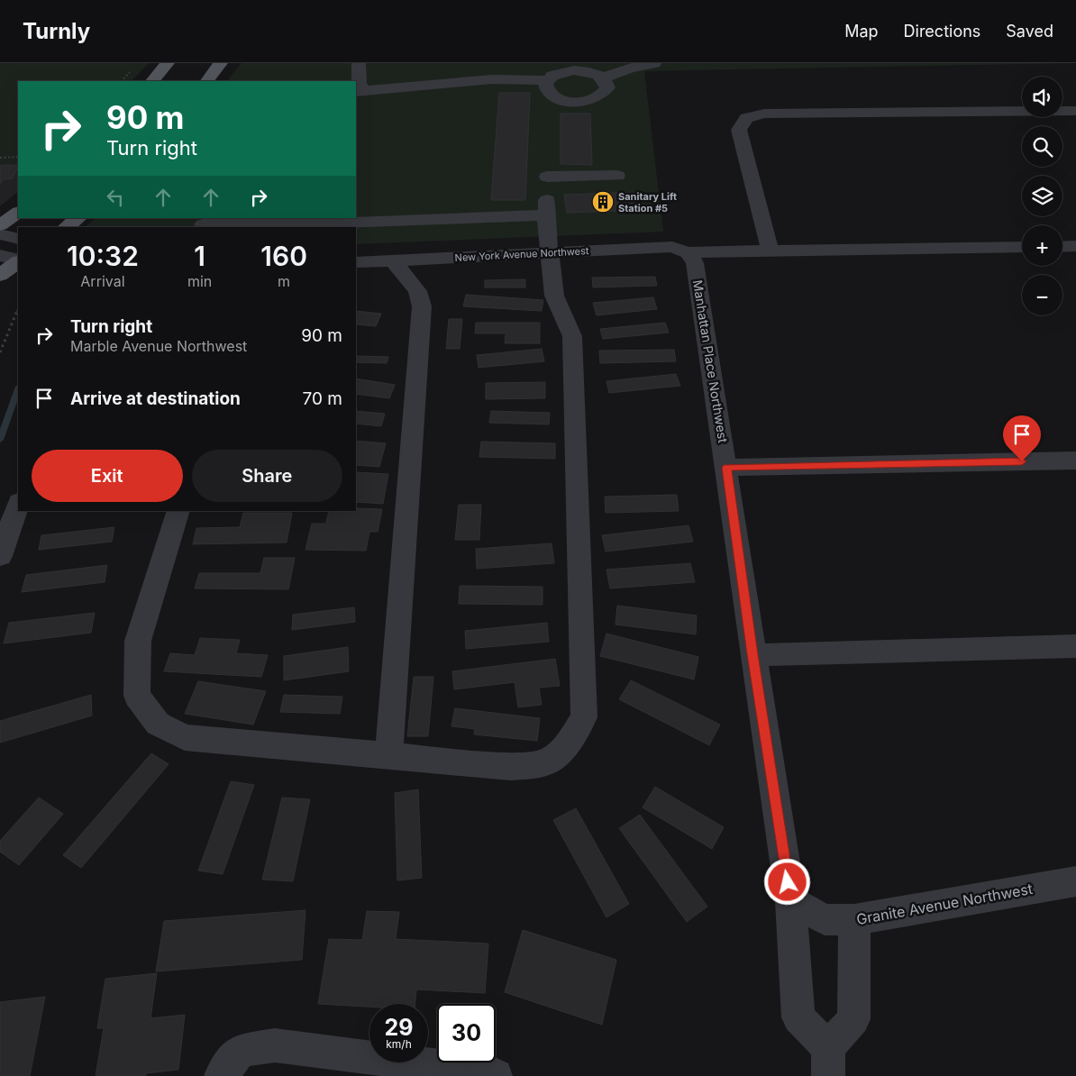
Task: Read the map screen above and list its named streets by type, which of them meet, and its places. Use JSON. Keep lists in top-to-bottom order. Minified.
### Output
{"streets":{"street":["New York Avenue Northwest","Manhattan Place Northwest","Granite Avenue Northwest"]},"crossings":[["New York Avenue Northwest","Manhattan Place Northwest"],["Manhattan Place Northwest","Granite Avenue Northwest"]],"places":{"building":["Sanitary Lift Station #5"]},"page":{"header":"Turnly","nav":["Map","Directions","Saved"],"map_buttons":["+","−"],"turn":["90 m","Turn right"],"eta":["10:32","Arrival","1","min","160","m"],"list":[{"name":"Turn right","note":"Marble Avenue Northwest","value":"90 m"},{"name":"Arrive at destination","value":"70 m"}],"buttons":["Exit","Share"],"speed":"29 km/h","limit":"30"}}
